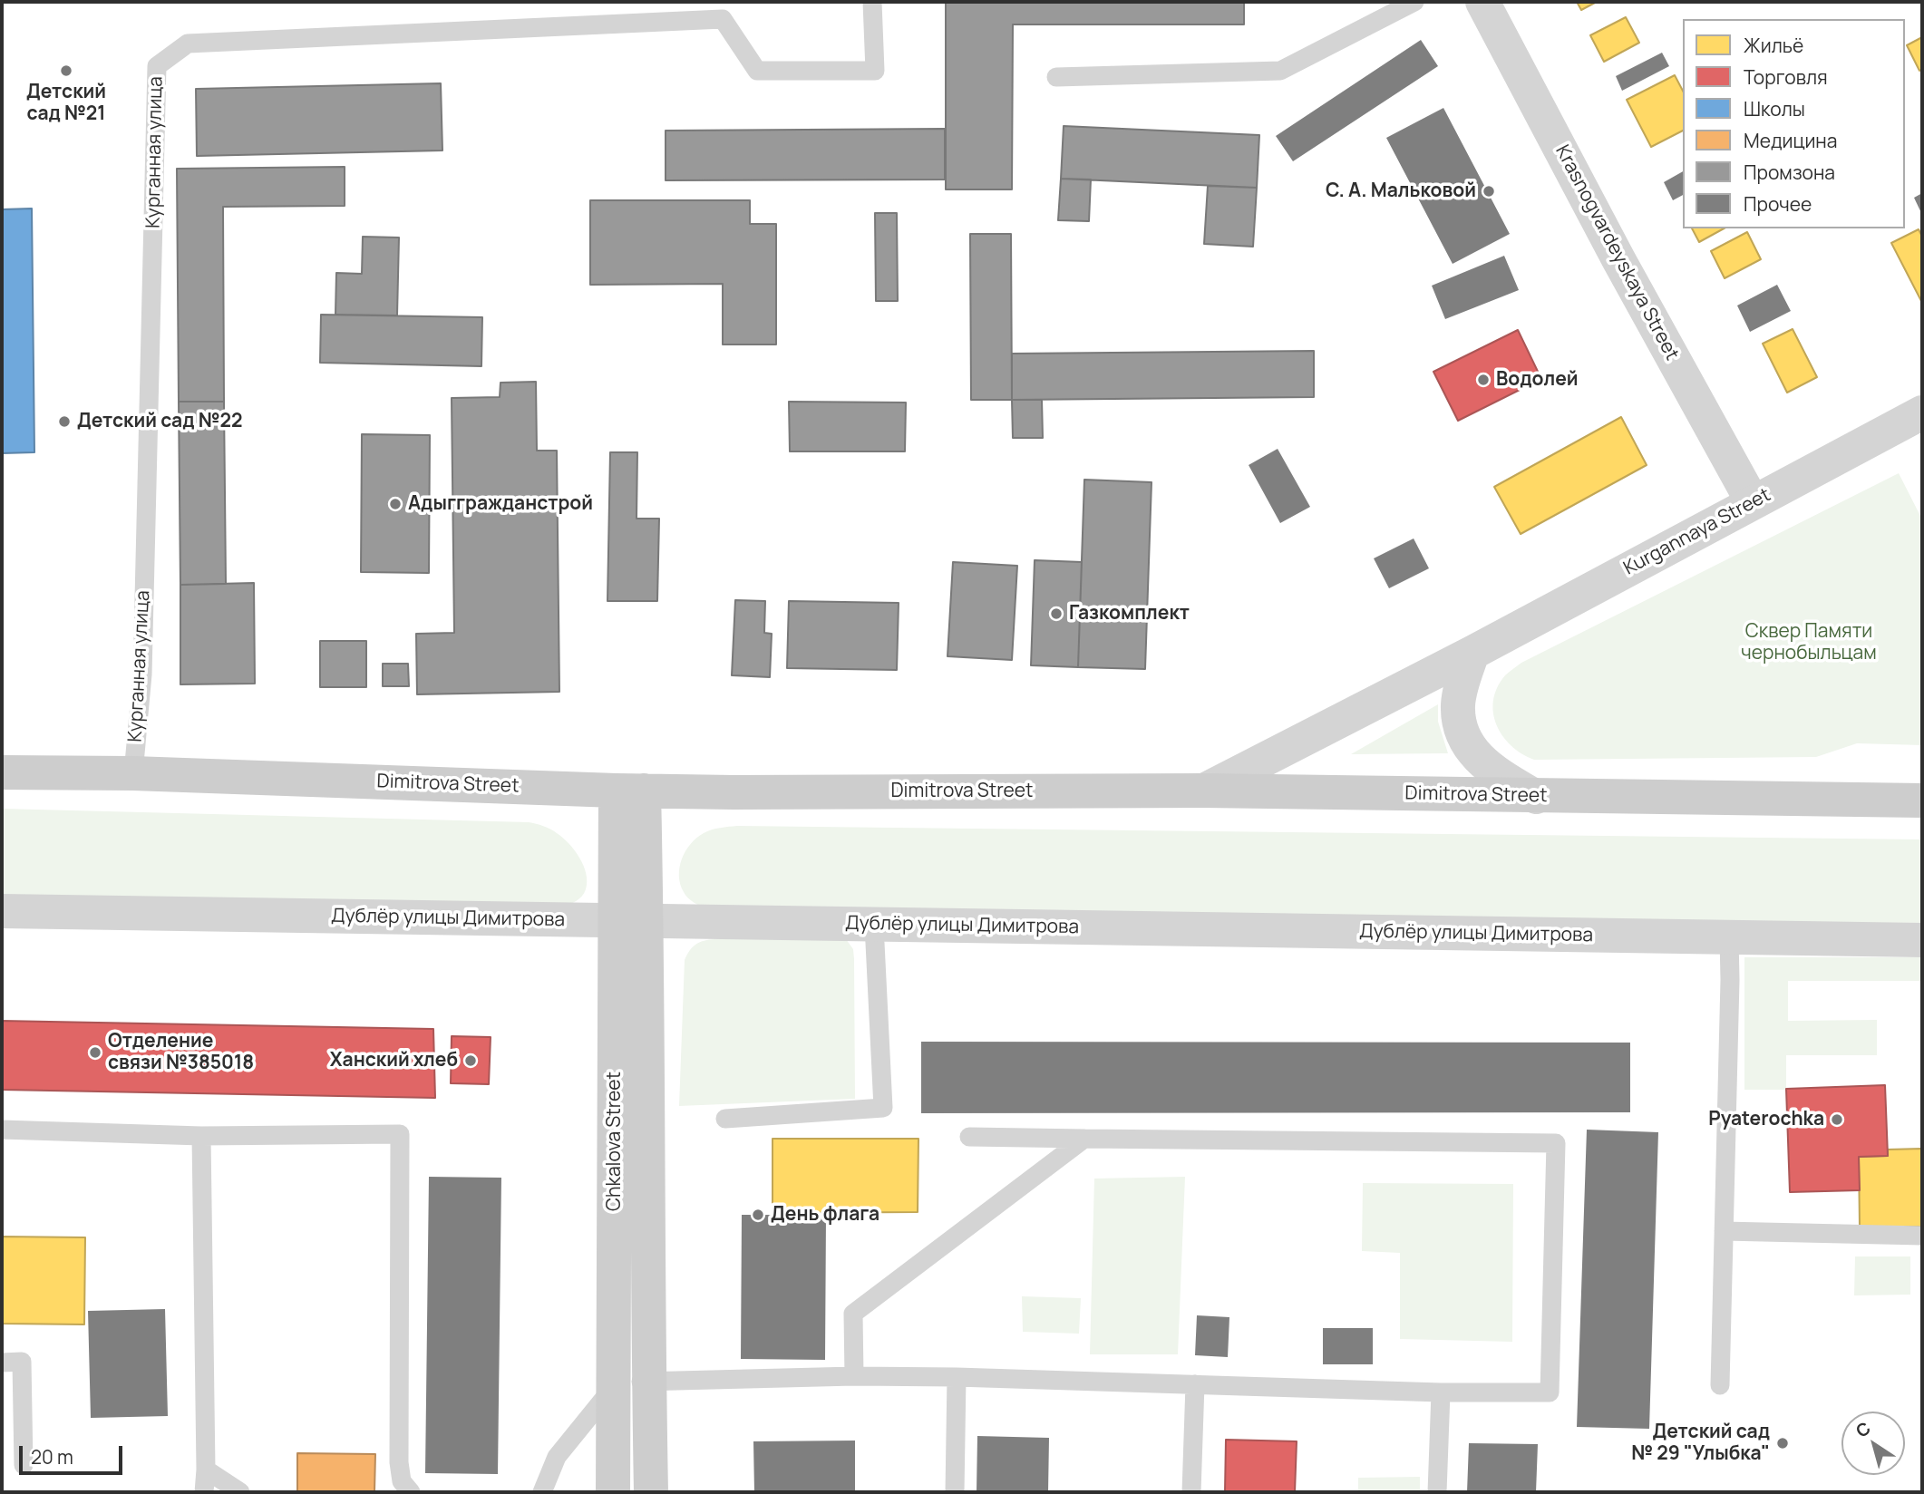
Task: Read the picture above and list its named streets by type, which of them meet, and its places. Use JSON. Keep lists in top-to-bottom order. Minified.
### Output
{"streets":{"main road":["Dimitrova Street","Chkalova Street"],"street":["Krasnogvardeyskaya Street","Kurgannaya Street","Дублёр улицы Димитрова"],"lane":["Курганная улица"]},"crossings":[["Курганная улица","Dimitrova Street"],["Krasnogvardeyskaya Street","Kurgannaya Street"],["Kurgannaya Street","Dimitrova Street"],["Dimitrova Street","Chkalova Street"],["Дублёр улицы Димитрова","Chkalova Street"]],"parks":["Сквер Памяти чернобыльцам"],"places":["Детский сад №21","С. А. Мальковой","Водолей","Детский сад №22","Адыггражданстрой","Газкомплект","Отделение связи №385018","Ханский хлеб","Pyaterochka","День флага","Детский сад № 29 \"Улыбка\""],"legend":["Жильё","Торговля","Школы","Медицина","Промзона","Прочее"],"scale_bar":"20 m","north":"top left"}
